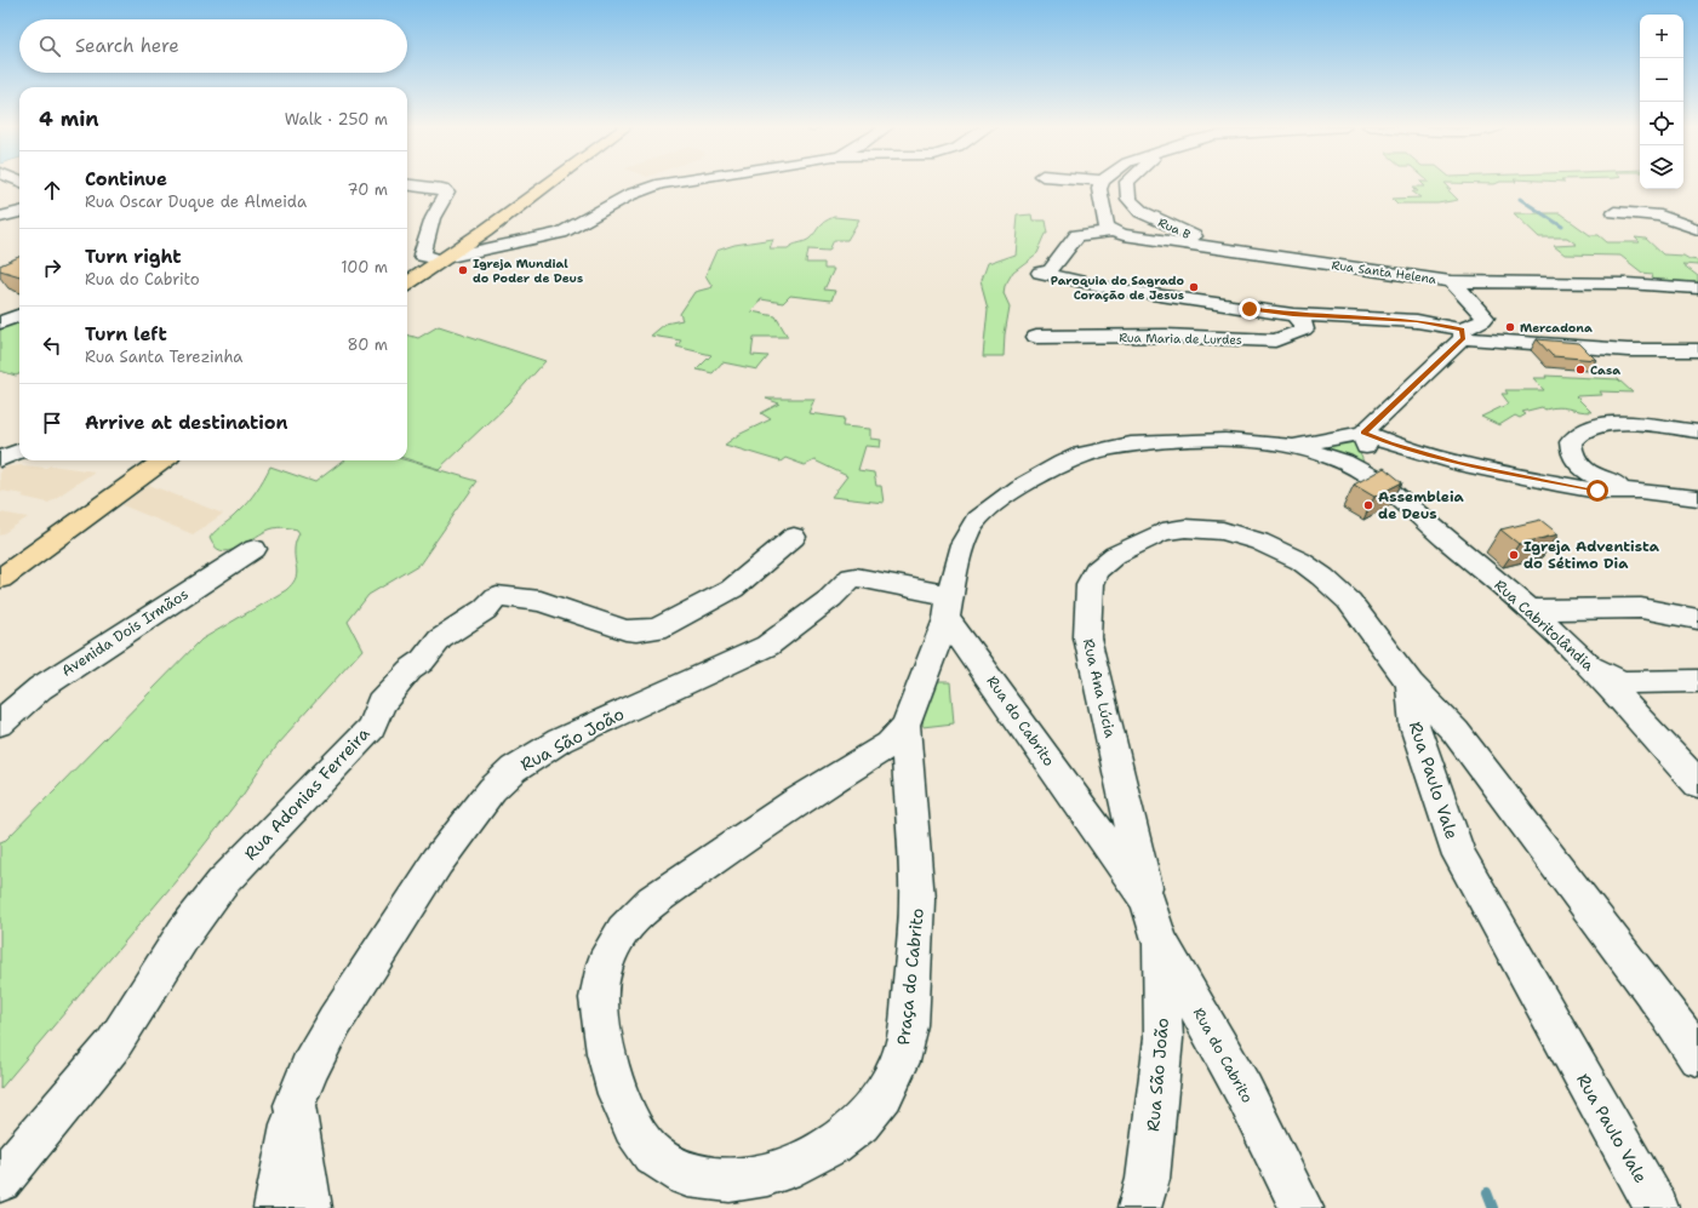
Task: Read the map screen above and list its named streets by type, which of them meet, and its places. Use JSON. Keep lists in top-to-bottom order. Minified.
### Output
{"streets":{"street":["Rua B","Rua Santa Helena","Rua Maria de Lurdes","Rua Cabritolândia","Avenida Dois Irmãos","Rua Ana Lúcia","Rua do Cabrito","Rua São João","Rua Paulo Vale","Rua Adonias Ferreira","Praça do Cabrito"]},"crossings":[["Rua B","Rua Santa Helena"],["Rua Santa Helena","Rua Maria de Lurdes"],["Rua Ana Lúcia","Rua do Cabrito"],["Rua Ana Lúcia","Rua Paulo Vale"],["Rua do Cabrito","Rua São João"],["Rua do Cabrito","Praça do Cabrito"],["Rua São João","Praça do Cabrito"]],"places":["Igreja Mundial do Poder de Deus","Paroquia do Sagrado Coração de Jesus","Mercadona","Casa","Assembleia de Deus","Igreja Adventista do Sétimo Dia"],"page":{"map_buttons":["+","−"],"search":"Search here","heading":["4 min","Walk · 250 m"],"list":[["Continue","Rua Oscar Duque de Almeida","70 m"],["Turn right","Rua do Cabrito","100 m"],["Turn left","Rua Santa Terezinha","80 m"],"Arrive at destination"]}}
